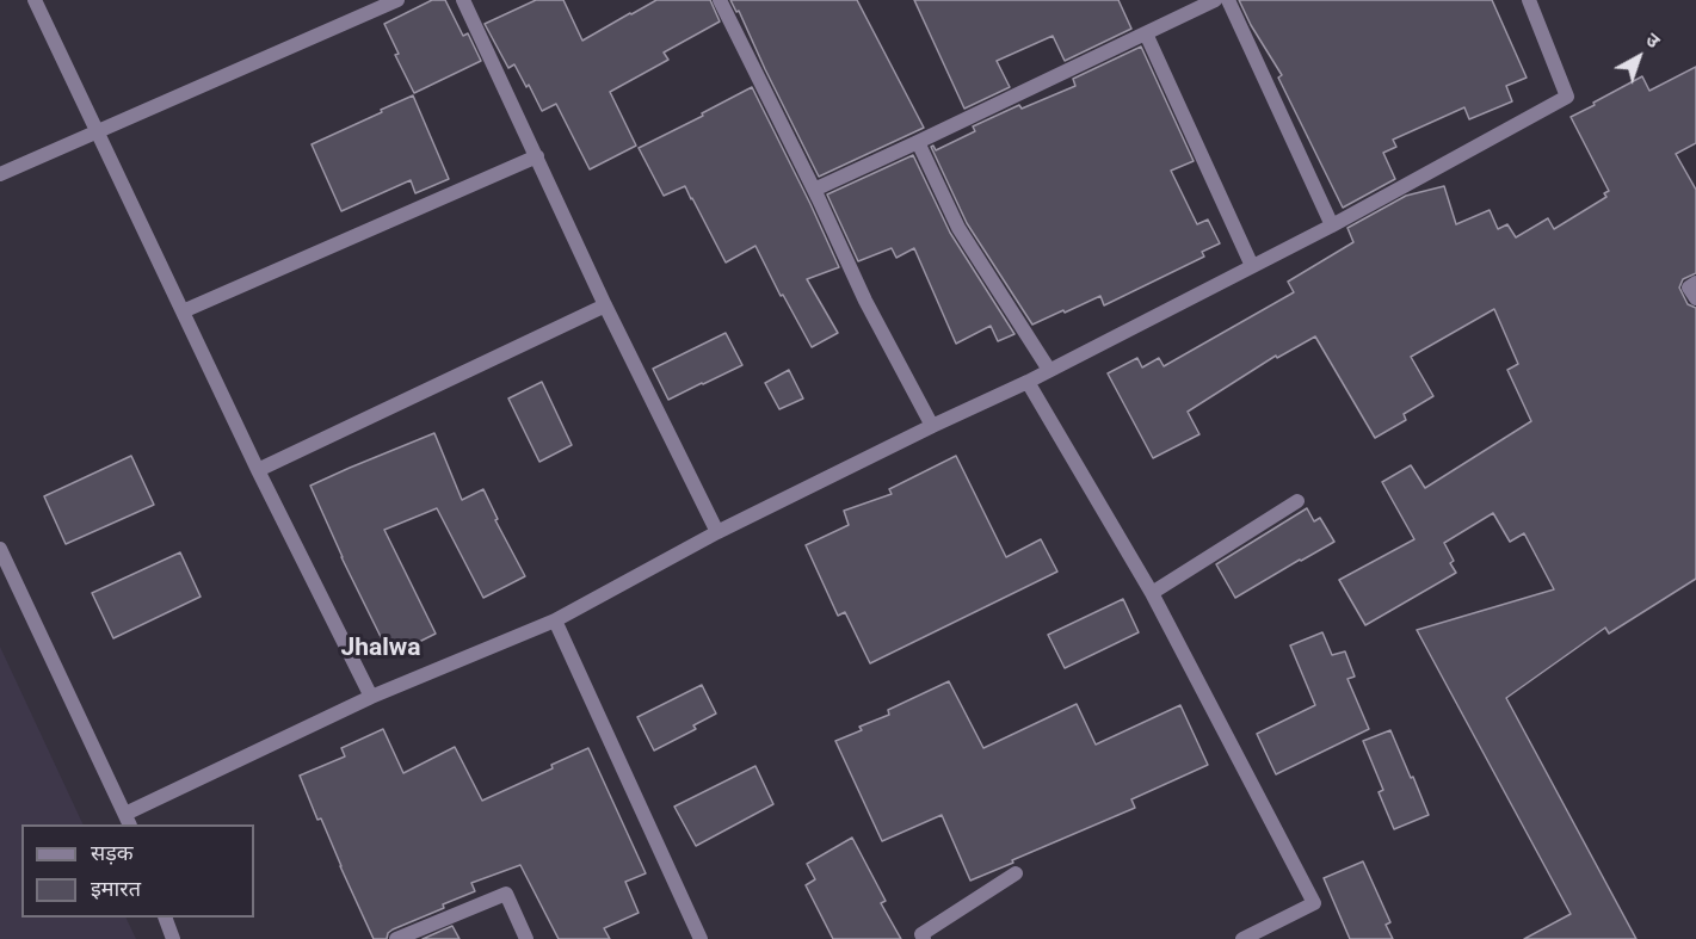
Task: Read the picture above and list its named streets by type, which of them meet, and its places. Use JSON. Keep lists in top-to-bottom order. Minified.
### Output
{"districts":["Jhalwa"],"legend":["सड़क","इमारत"],"north":"top right"}
